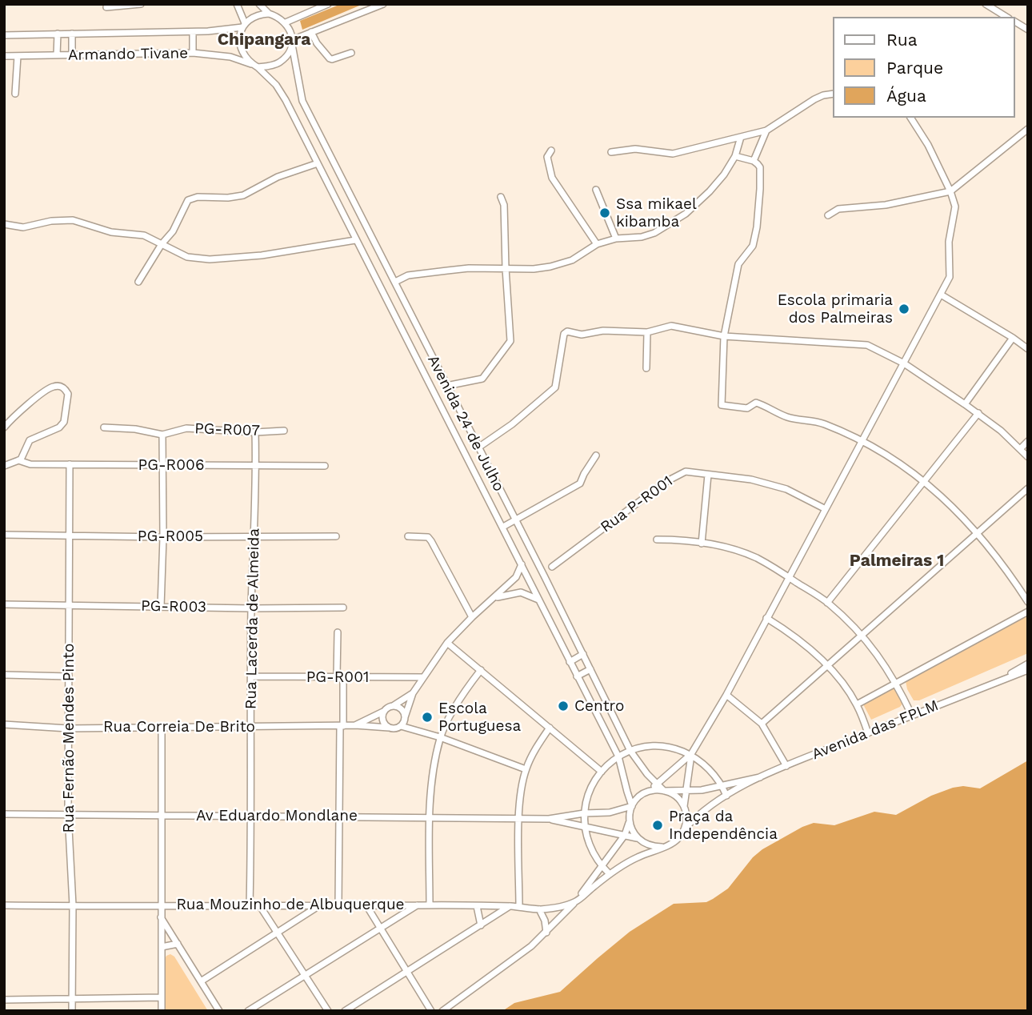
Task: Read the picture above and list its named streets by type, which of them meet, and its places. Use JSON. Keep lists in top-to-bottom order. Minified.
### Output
{"streets":{"street":["Armando Tivane","Avenida 24 de Julho","PG-R007","PG-R006","Rua P-R001","PG-R005","PG-R003","Rua Lacerda de Almeida","PG-R001","Rua Correia De Brito","Avenida das FPLM","Rua Fernão Mendes Pinto","Av Eduardo Mondlane","Rua Mouzinho de Albuquerque"]},"crossings":[["Armando Tivane","Avenida 24 de Julho"],["Avenida 24 de Julho","Avenida das FPLM"],["PG-R007","Rua Lacerda de Almeida"],["PG-R006","Rua Lacerda de Almeida"],["PG-R006","Rua Fernão Mendes Pinto"],["PG-R005","Rua Lacerda de Almeida"],["PG-R005","Rua Fernão Mendes Pinto"],["PG-R003","Rua Lacerda de Almeida"],["PG-R003","Rua Fernão Mendes Pinto"],["Rua Lacerda de Almeida","PG-R001"],["Rua Lacerda de Almeida","Rua Correia De Brito"],["Rua Lacerda de Almeida","Av Eduardo Mondlane"],["Rua Lacerda de Almeida","Rua Mouzinho de Albuquerque"],["Rua Correia De Brito","Rua Fernão Mendes Pinto"],["Rua Fernão Mendes Pinto","Av Eduardo Mondlane"],["Rua Fernão Mendes Pinto","Rua Mouzinho de Albuquerque"]],"districts":["Chipangara","Palmeiras 1"],"places":["Ssa mikael kibamba","Escola primaria dos Palmeiras","Centro","Escola Portuguesa","Praça da Independência"],"legend":["Rua","Parque","Água"]}
